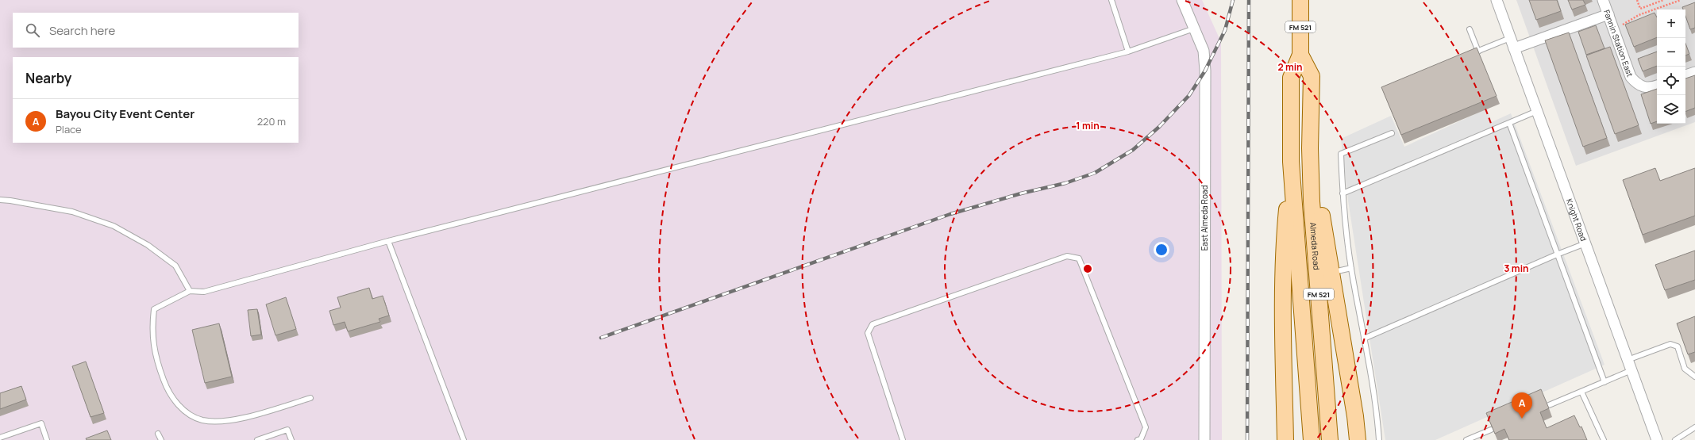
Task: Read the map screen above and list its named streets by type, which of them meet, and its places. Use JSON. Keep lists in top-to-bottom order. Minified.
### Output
{"streets":{"main road":["FM 521","Almeda Road"],"street":["Fannin Station East","East Almeda Road","Knight Road"]},"page":{"map_buttons":["+","−"],"search":"Search here","heading":"Nearby","list":[{"mark":"A","name":"Bayou City Event Center","note":"Place","value":"220 m"}],"pins":"A"},"rings":["2 min","1 min","3 min"]}
